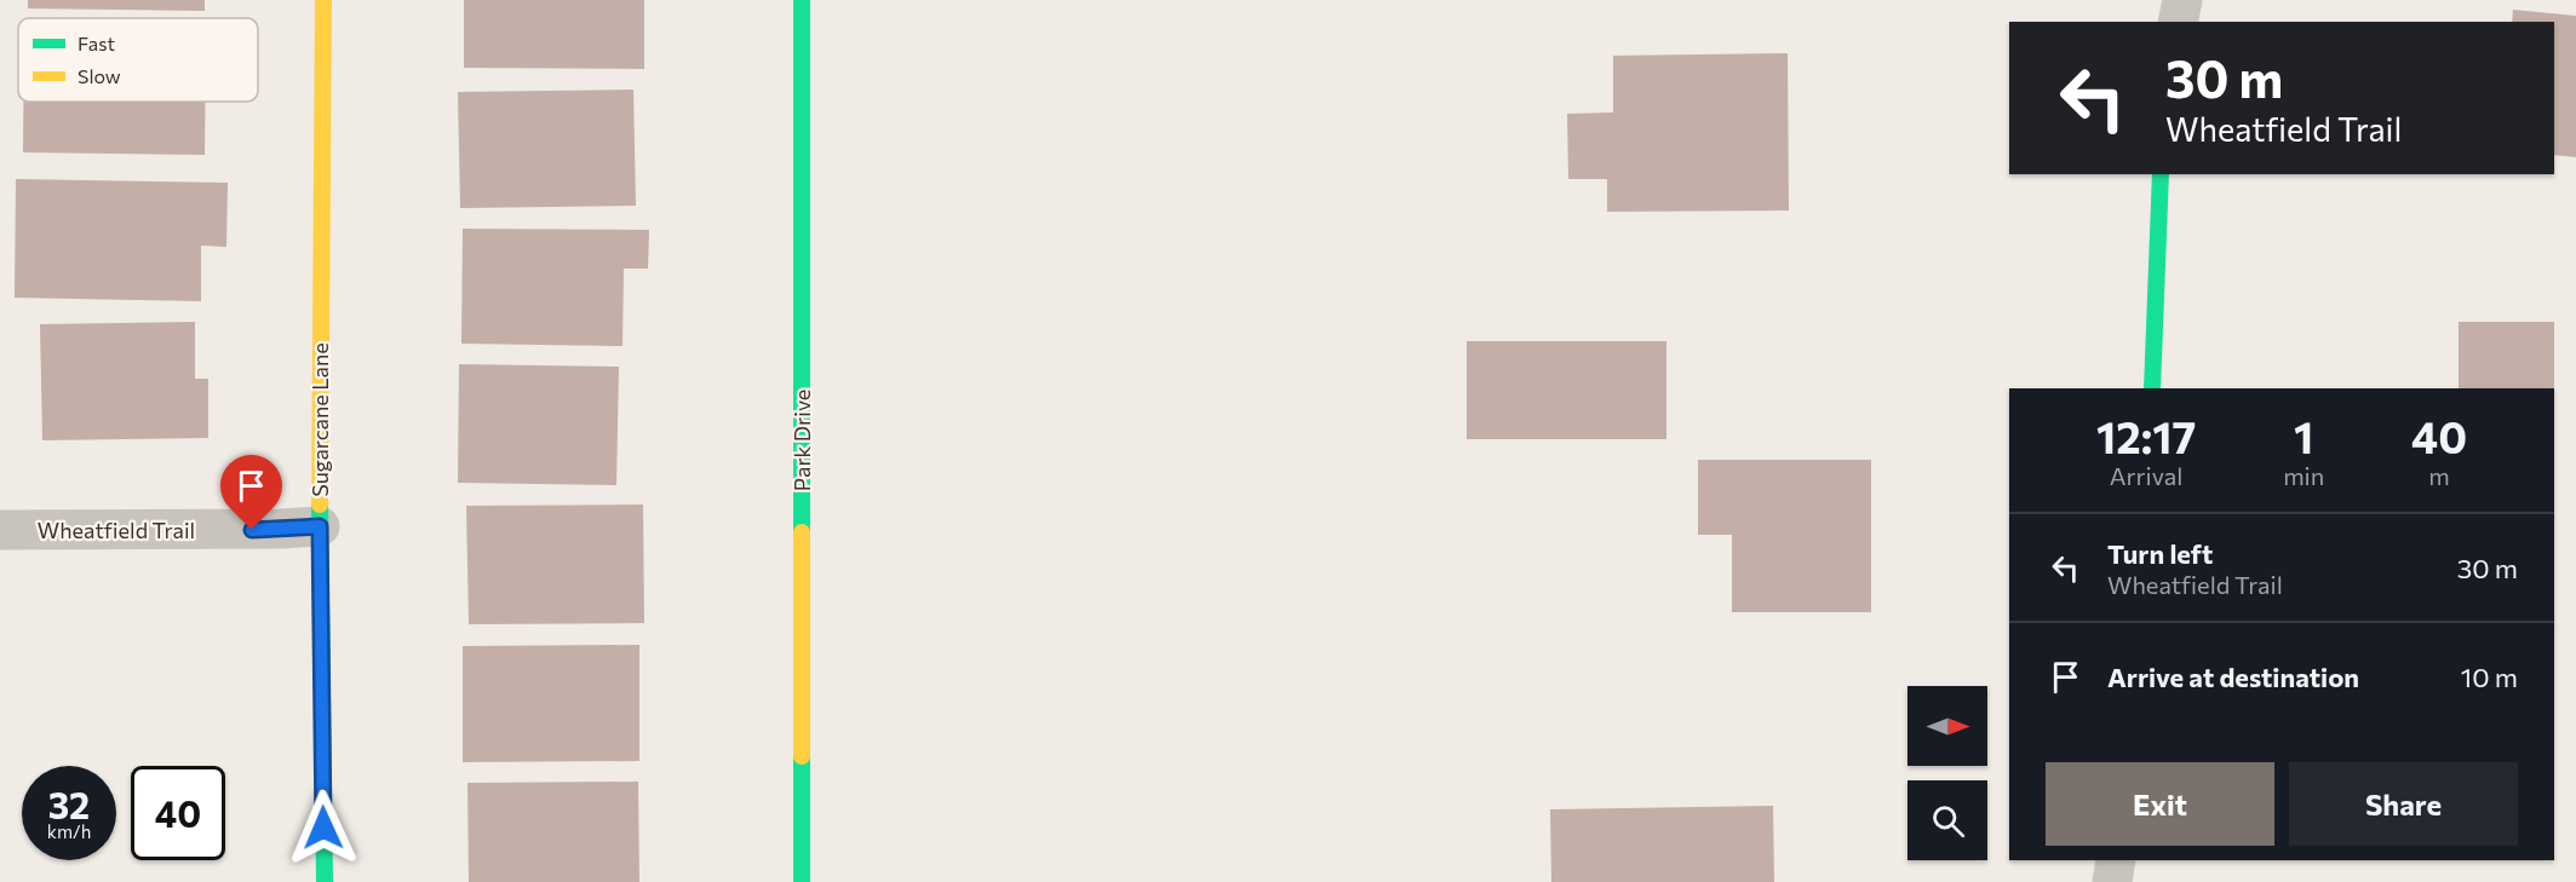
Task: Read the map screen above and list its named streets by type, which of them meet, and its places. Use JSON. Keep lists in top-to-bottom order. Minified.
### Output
{"streets":{"street":["Sugarcane Lane","Park Drive","Wheatfield Trail"]},"crossings":[["Sugarcane Lane","Wheatfield Trail"]],"legend":["Fast","Slow"],"north":"right","page":{"turn":["30 m","Wheatfield Trail"],"eta":["12:17","Arrival","1","min","40","m"],"list":[{"name":"Turn left","note":"Wheatfield Trail","value":"30 m"},{"name":"Arrive at destination","value":"10 m"}],"buttons":["Exit","Share"],"speed":"32 km/h","limit":"40"}}
